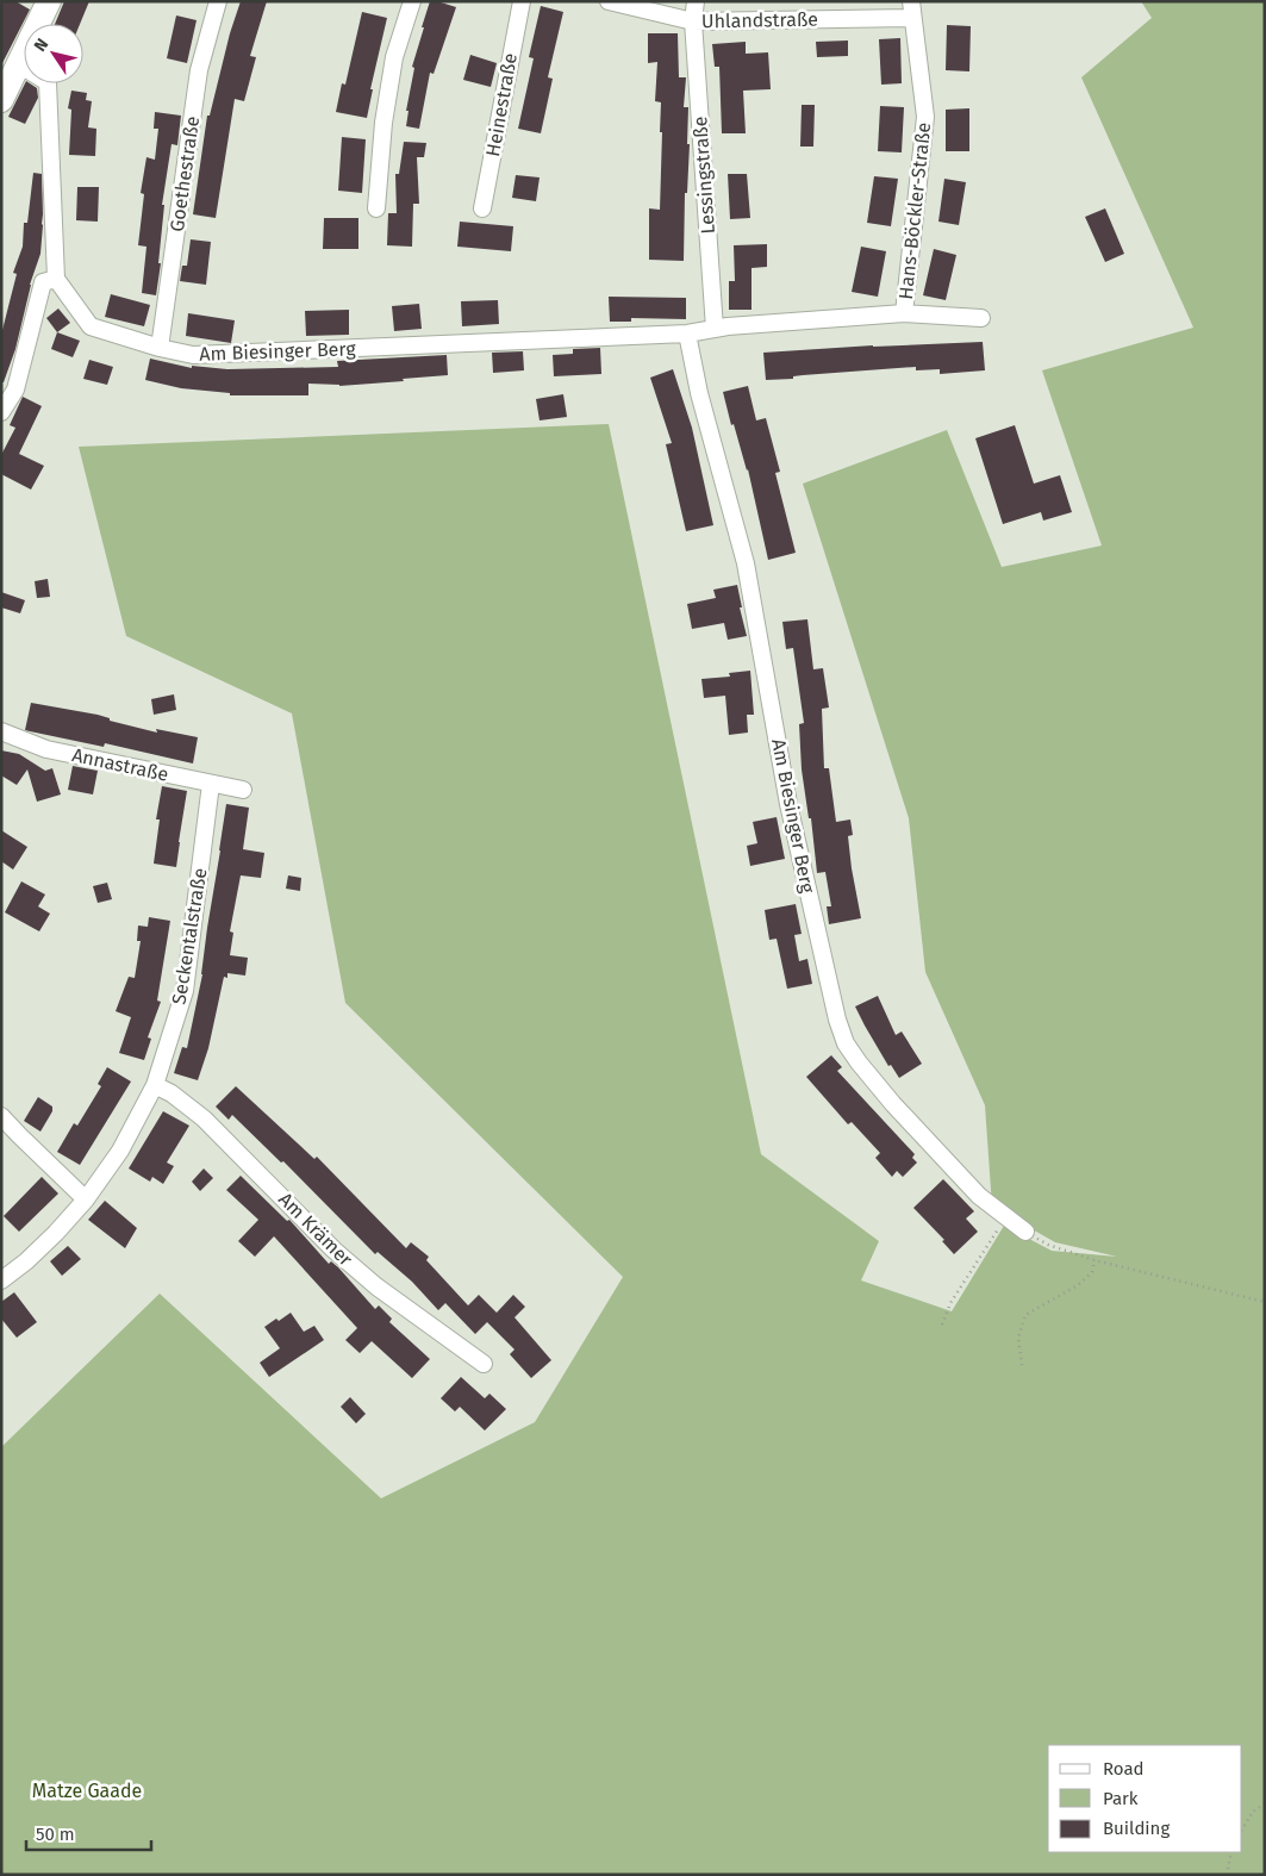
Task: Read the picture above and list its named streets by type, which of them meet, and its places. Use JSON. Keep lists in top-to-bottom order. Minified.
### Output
{"streets":{"street":["Uhlandstraße","Heinestraße","Goethestraße","Lessingstraße","Hans-Böckler-Straße","Am Biesinger Berg","Annastraße","Seckentalstraße","Am Krämer"]},"crossings":[["Uhlandstraße","Lessingstraße"],["Uhlandstraße","Hans-Böckler-Straße"],["Goethestraße","Am Biesinger Berg"],["Lessingstraße","Hans-Böckler-Straße"],["Lessingstraße","Am Biesinger Berg"],["Hans-Böckler-Straße","Am Biesinger Berg"],["Annastraße","Seckentalstraße"],["Seckentalstraße","Am Krämer"]],"parks":["Matze Gaade"],"legend":["Road","Park","Building"],"scale_bar":"50 m","north":"top left"}
